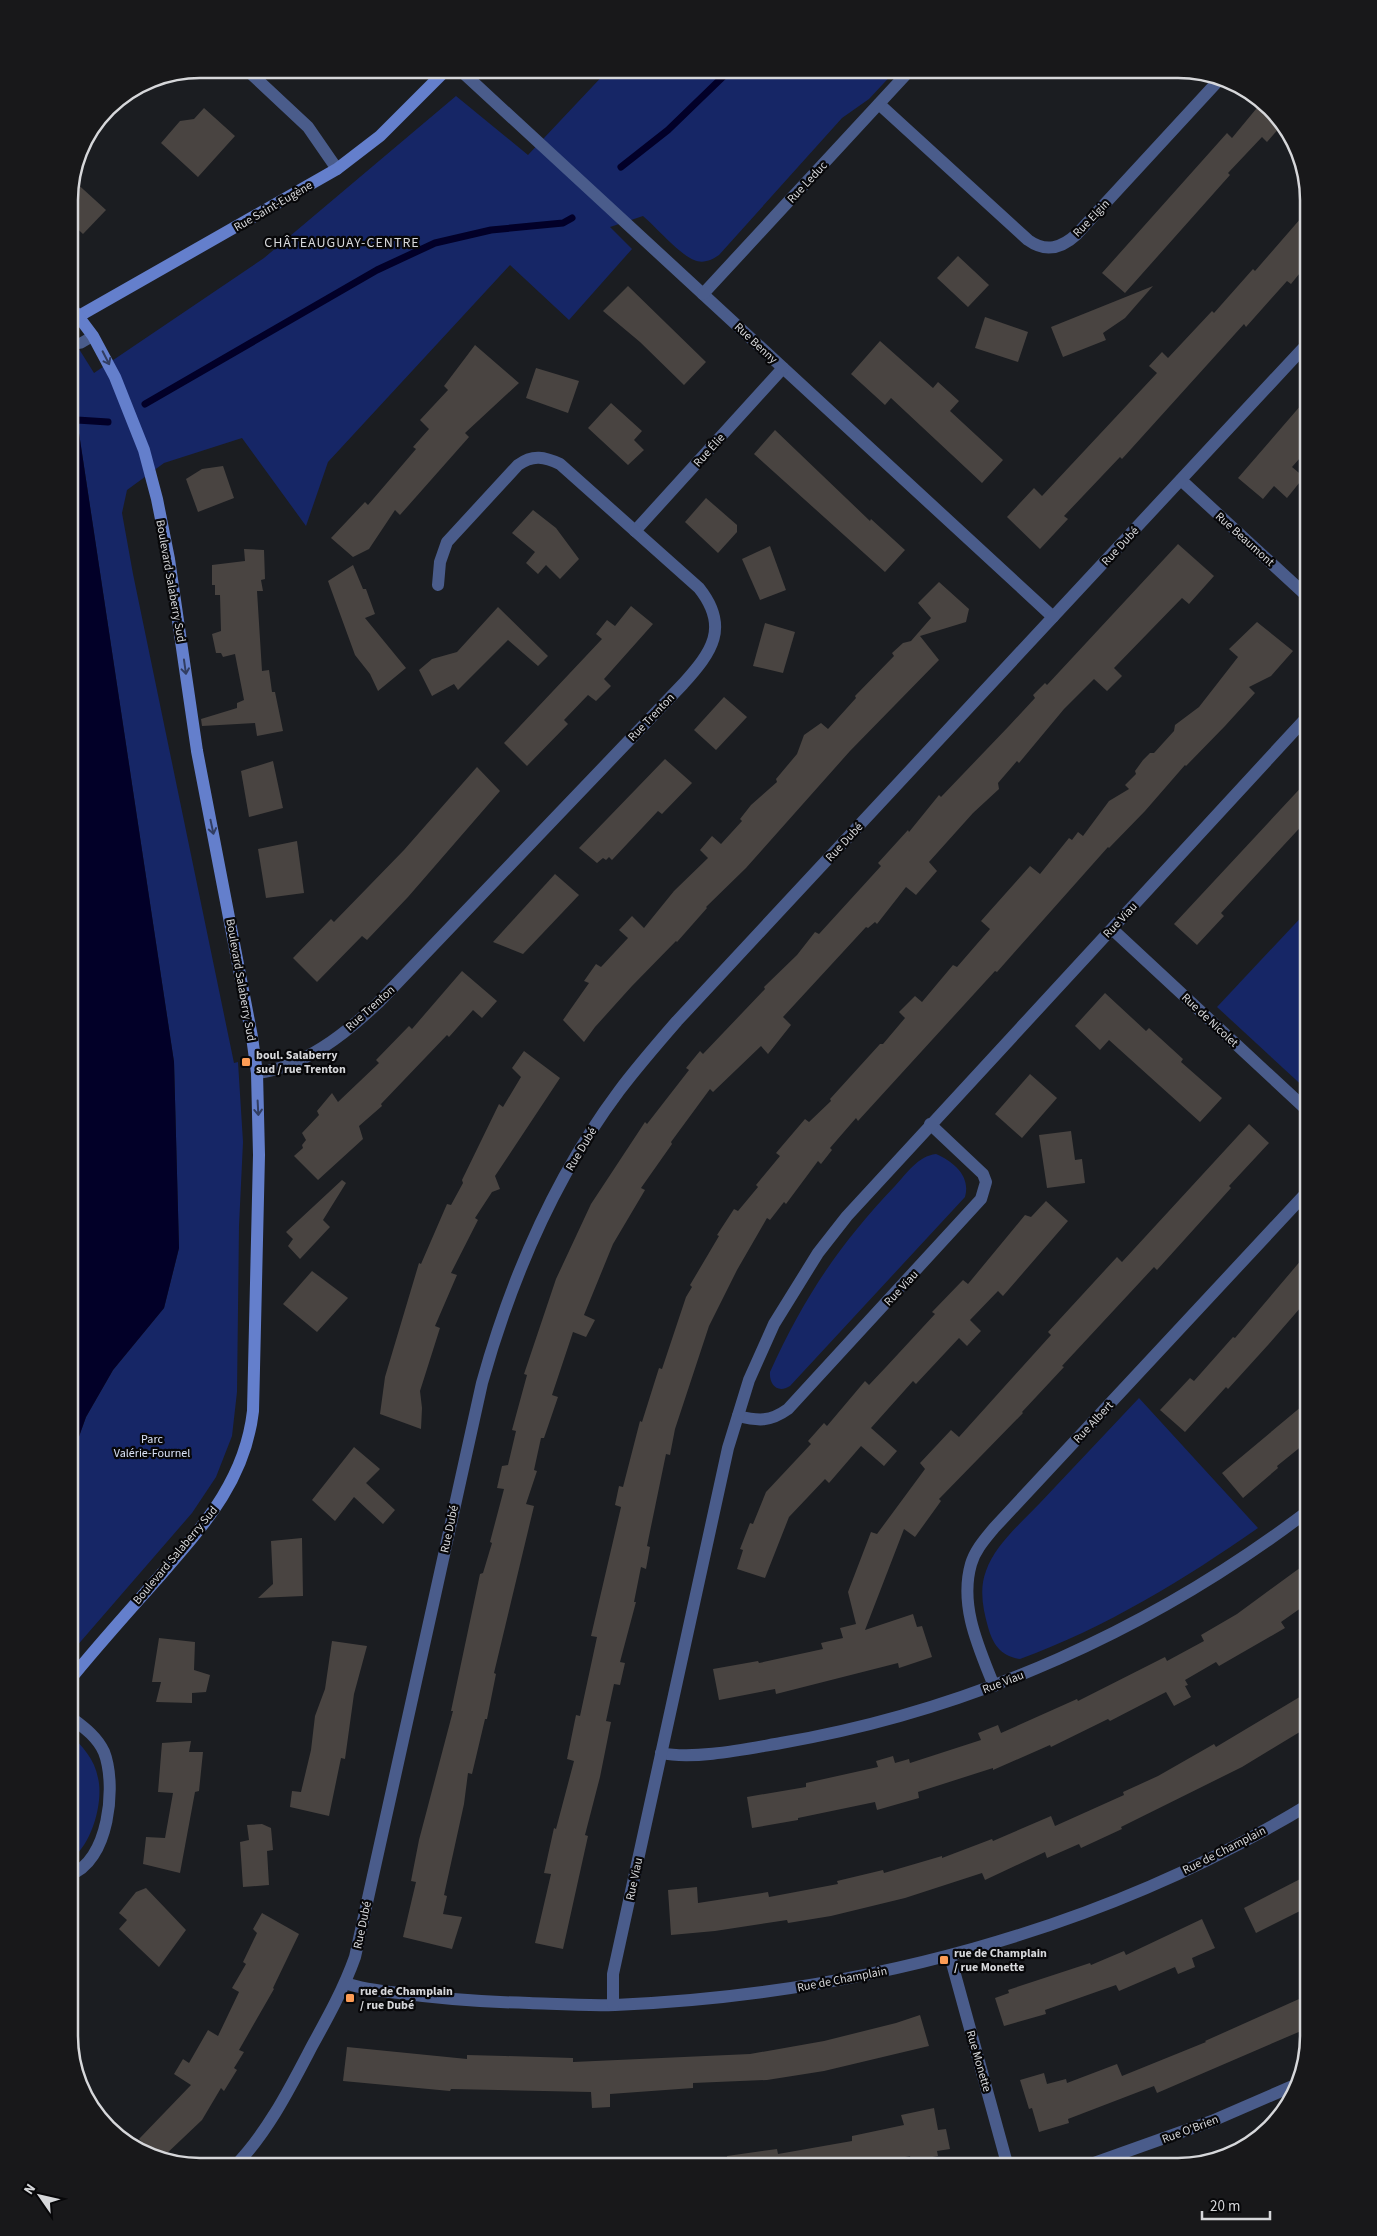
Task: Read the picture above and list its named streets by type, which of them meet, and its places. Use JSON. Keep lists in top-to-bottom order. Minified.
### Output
{"streets":{"street":["Rue Leduc","Rue Saint-Eugène","Rue Elgin","Rue Benny","Rue Élie","Rue Beaumont","Rue Dubé","Boulevard Salaberry Sud","Rue Trenton","Rue Viau","Rue de Nicolet","Rue Albert","Rue de Champlain","Rue Monette","Rue O'Brien"]},"crossings":[["Rue Leduc","Rue Elgin"],["Rue Leduc","Rue Benny"],["Rue Saint-Eugène","Boulevard Salaberry Sud"],["Rue Benny","Rue Élie"],["Rue Benny","Rue Dubé"],["Rue Élie","Rue Trenton"],["Rue Beaumont","Rue Dubé"],["Rue Dubé","Rue de Champlain"],["Boulevard Salaberry Sud","Rue Trenton"],["Rue Viau","Rue de Nicolet"],["Rue Viau","Rue Albert"],["Rue Viau","Rue de Champlain"],["Rue de Champlain","Rue Monette"]],"one_way":["Boulevard Salaberry Sud"],"districts":["CHÂTEAUGUAY-CENTRE"],"parks":["Parc Valérie-Fournel"],"places":{"transit":["boul. Salaberry sud / rue Trenton","rue de Champlain / rue Monette","rue de Champlain / rue Dubé"]},"scale_bar":"20 m","north":"top left"}
